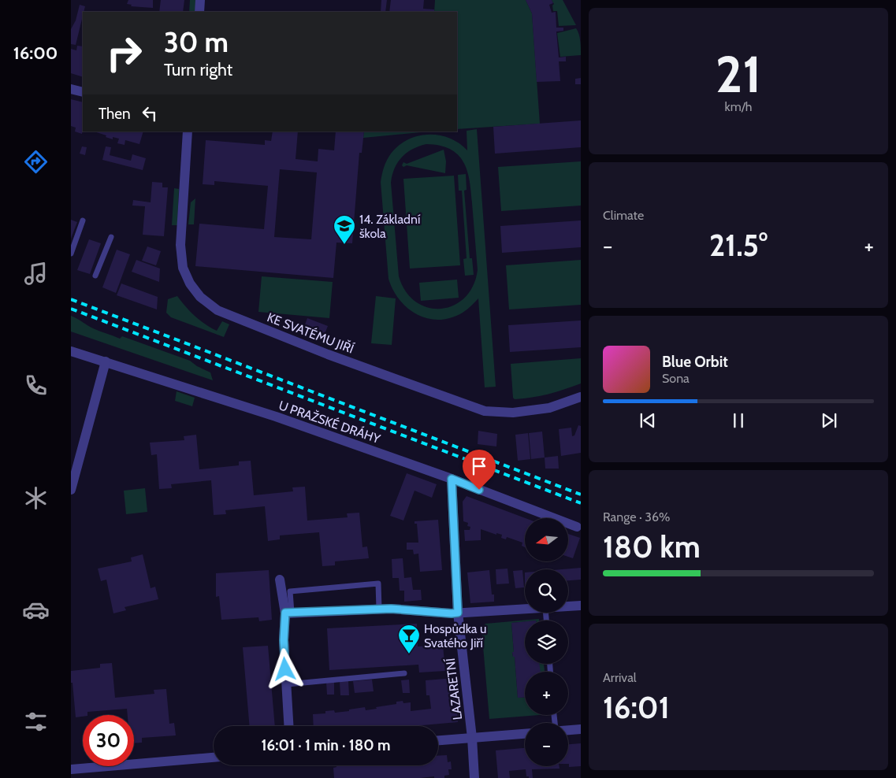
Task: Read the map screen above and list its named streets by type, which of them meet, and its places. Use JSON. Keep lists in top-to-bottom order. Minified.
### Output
{"streets":{"street":["KE SVATÉMU JIŘÍ","U PRAŽSKÉ DRÁHY","LAZARETNÍ"]},"crossings":[["U PRAŽSKÉ DRÁHY","LAZARETNÍ"]],"places":{"school or university":["14. Základní škola"],"bar":["Hospůdka u Svatého Jiří"]},"north":"left","page":{"tabs":"16:00","tile":[["21","km/h"],"Climate",["Range · 36%","180 km"],["Arrival","16:01"]],"turn":["30 m","Turn right"],"then":"Then","heat":["−","21.5°","+"],"song":["Blue Orbit","Sona"],"map_buttons":["+","−"],"limit":"30","trip":"16:01 · 1 min · 180 m"}}
